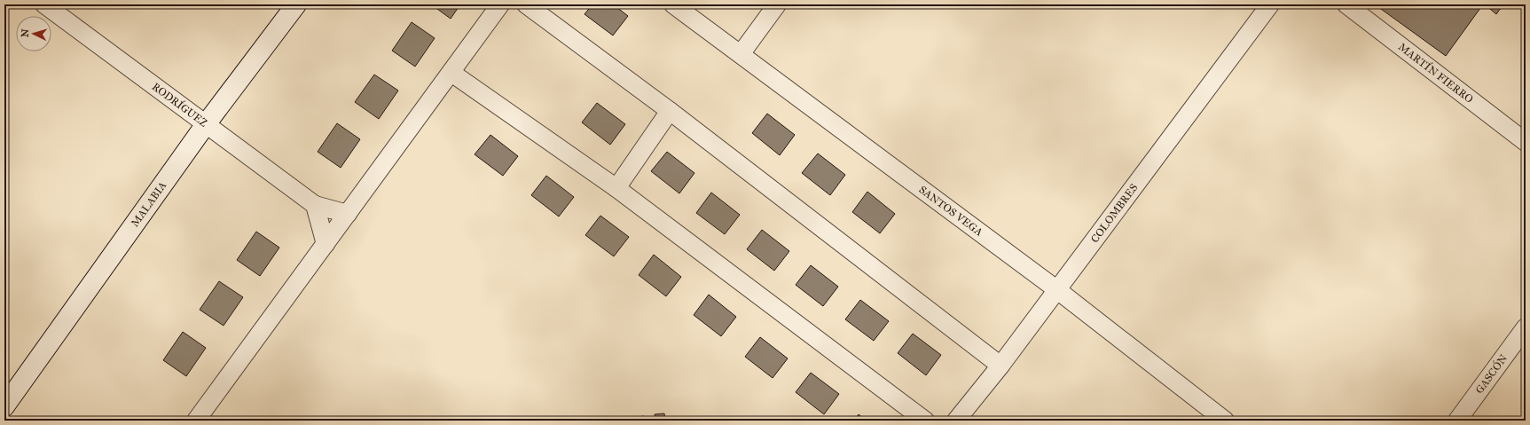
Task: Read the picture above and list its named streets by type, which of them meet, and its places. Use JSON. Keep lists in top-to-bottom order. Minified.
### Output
{"streets":{"main road":["MALABIA"],"street":["MARTÍN FIERRO","RODRÍGUEZ","SANTOS VEGA","COLOMBRES","GASCÓN"]},"crossings":[["RODRÍGUEZ","MALABIA"],["SANTOS VEGA","COLOMBRES"]],"north":"left"}
